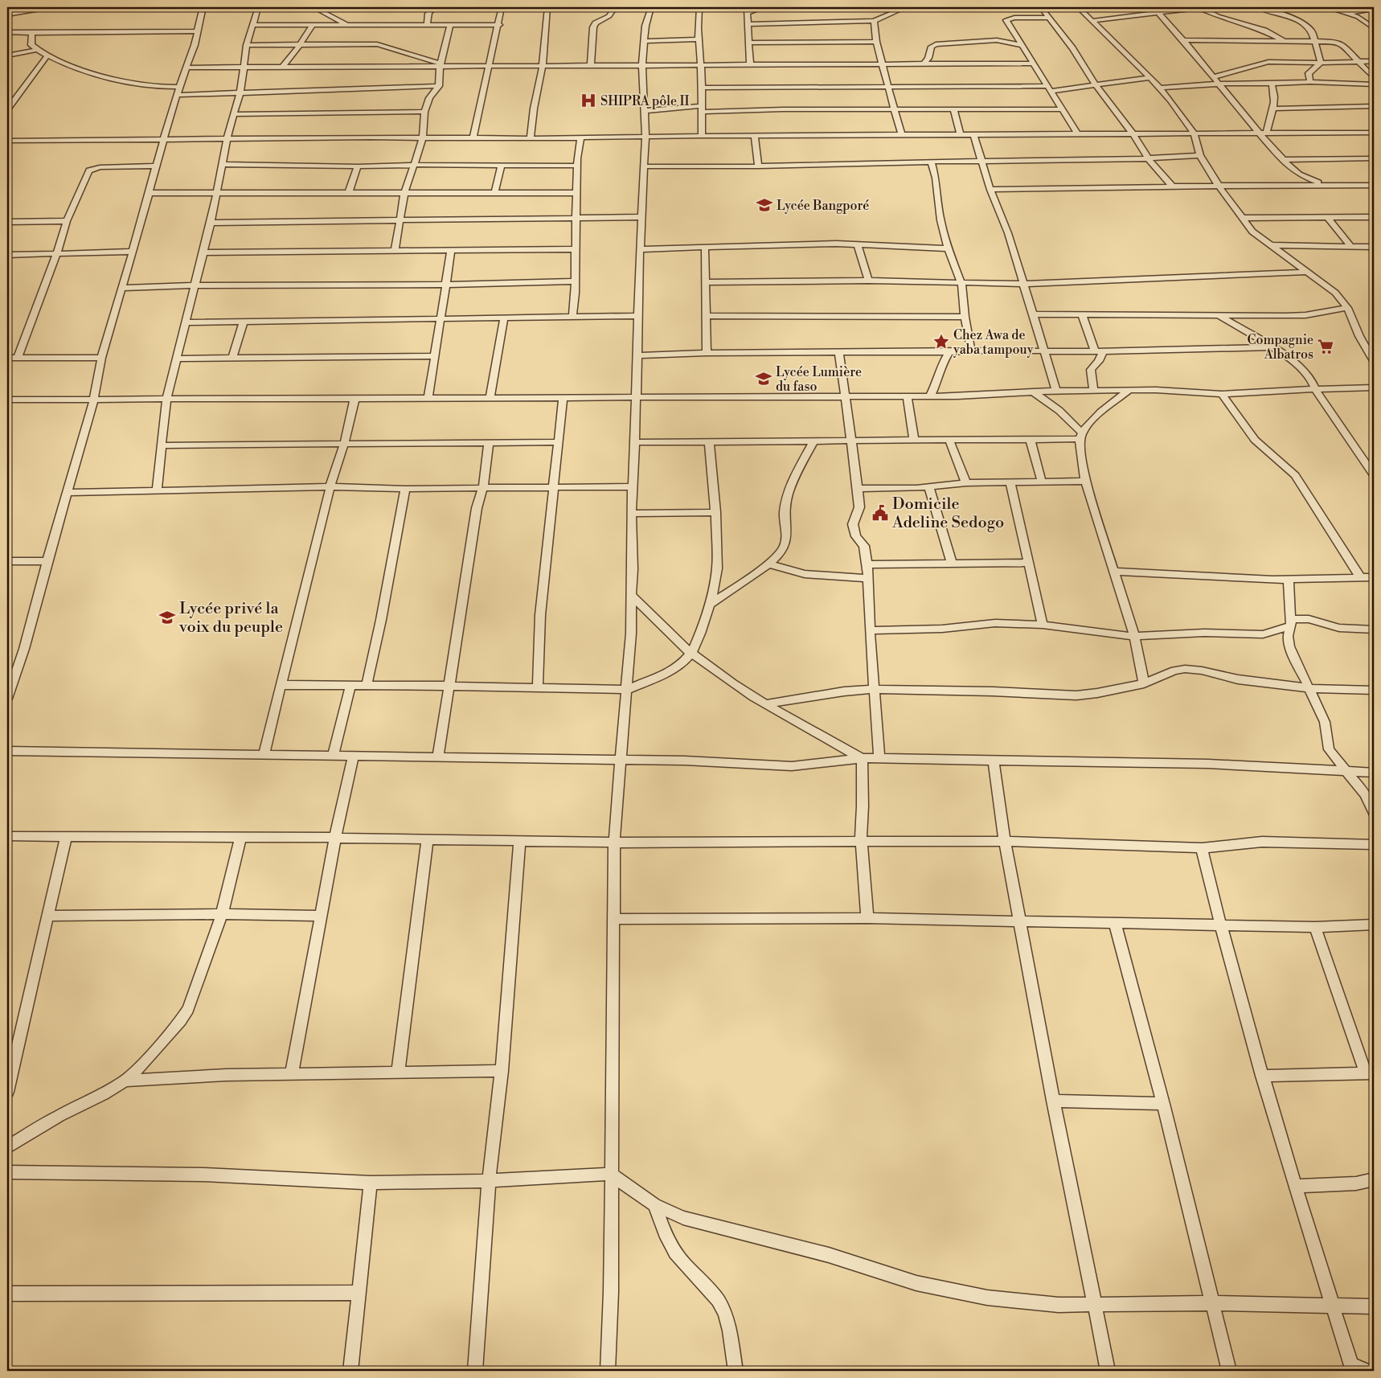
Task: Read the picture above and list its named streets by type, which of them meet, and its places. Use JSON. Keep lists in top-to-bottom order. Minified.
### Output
{"places":{"hospital":["SHIPRA pôle II"],"school or university":["Lycée Bangporé","Lycée Lumière du faso","Lycée privé la voix du peuple"],"place":["Chez Awa de yaba tampouy"],"supermarket":["Compagnie Albatros"],"public building":["Domicile Adeline Sedogo"]}}
